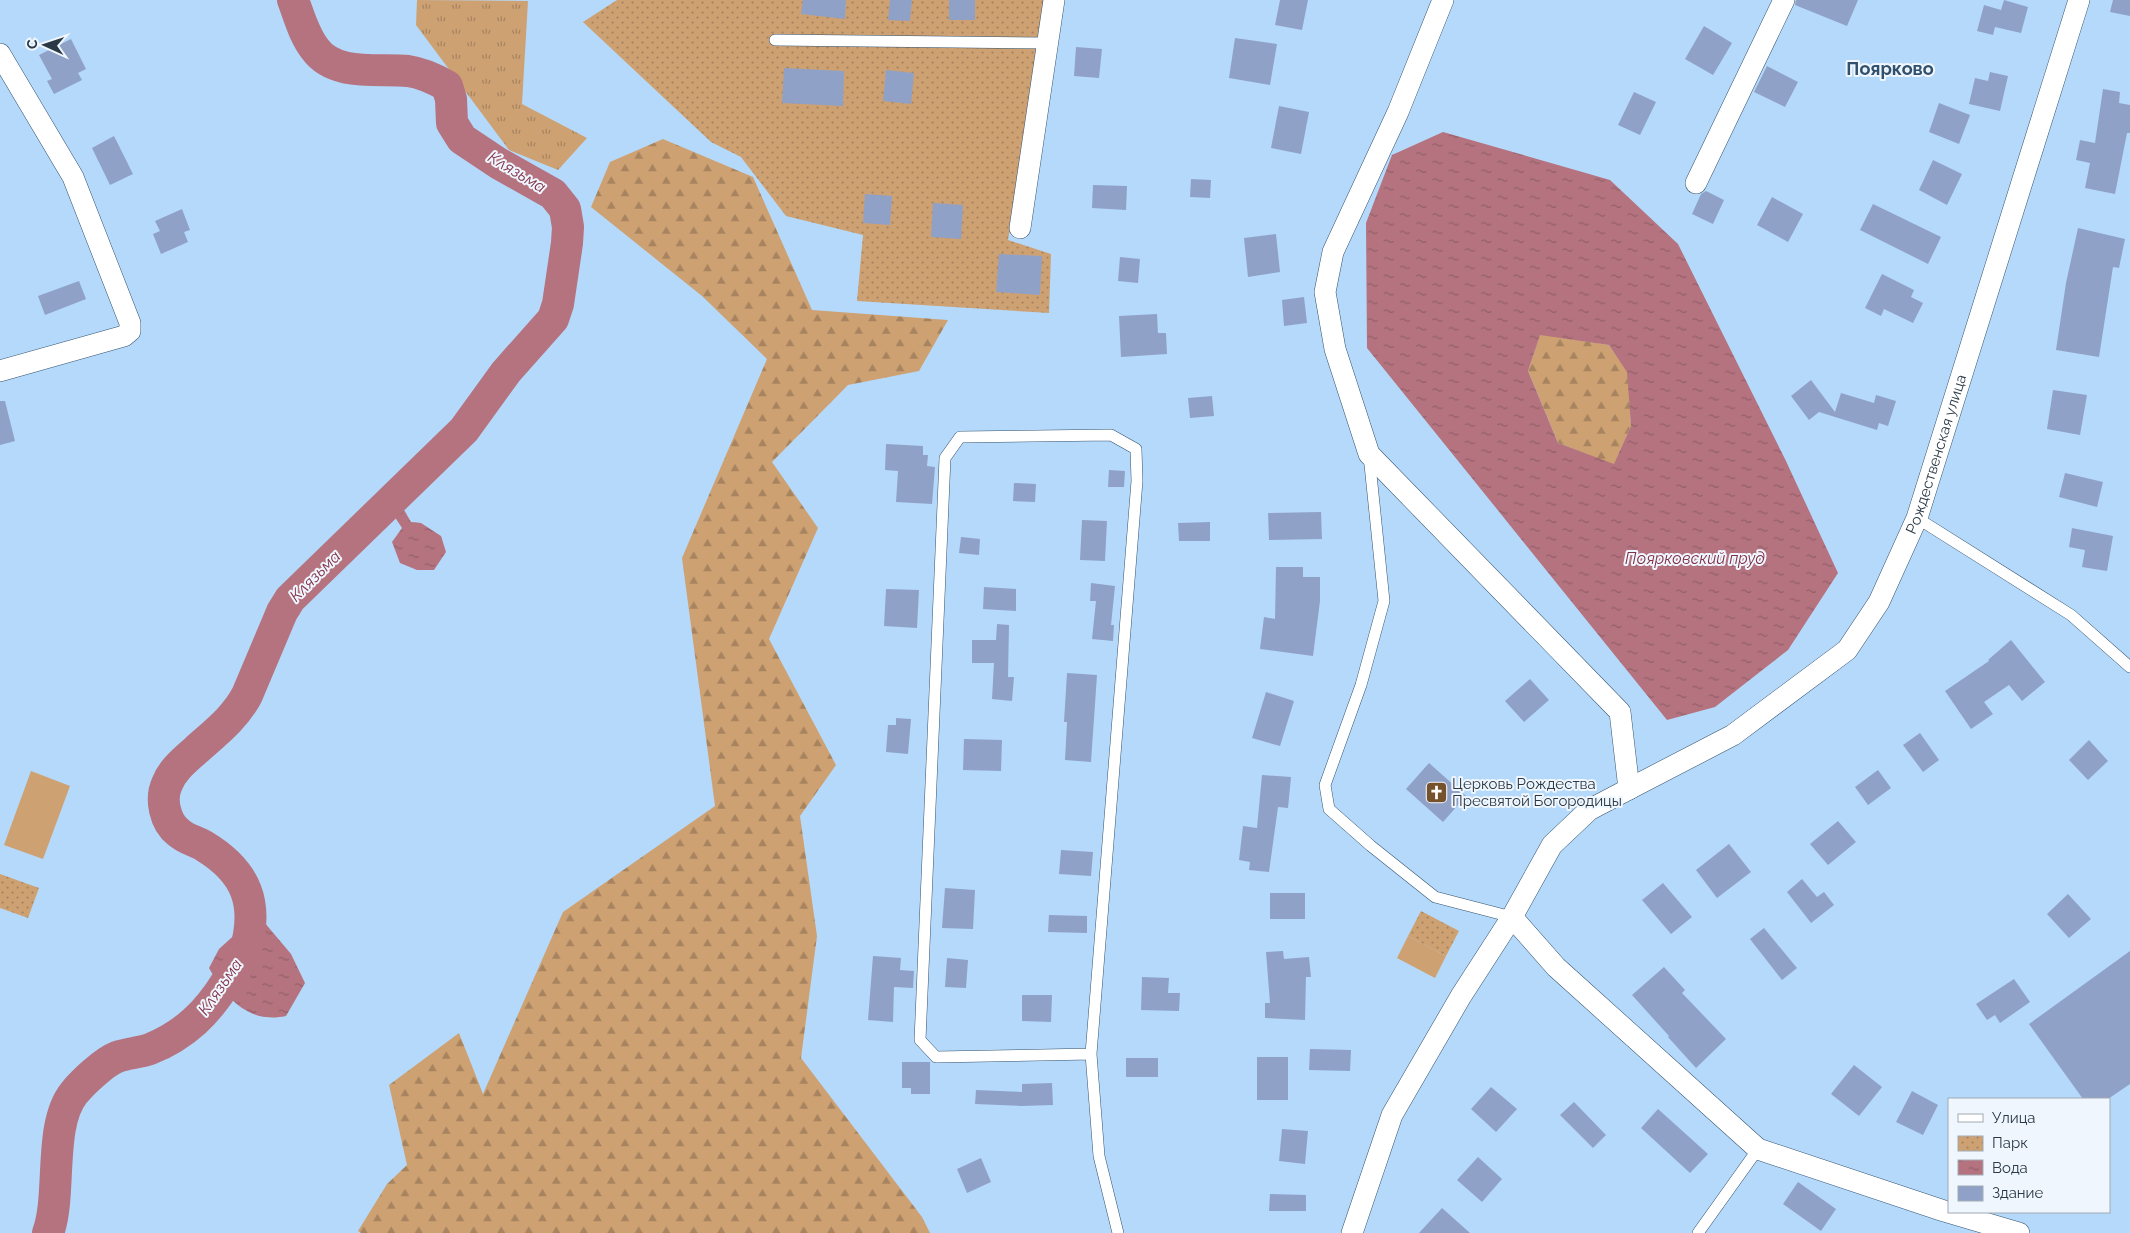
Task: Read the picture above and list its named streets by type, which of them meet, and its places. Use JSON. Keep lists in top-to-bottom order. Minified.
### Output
{"streets":{"street":["Рождественская улица"]},"districts":["Поярково"],"water":["Клязьма","Поярковский пруд"],"places":{"church":["Церковь Рождества Пресвятой Богородицы"]},"legend":["Улица","Парк","Вода","Здание"],"north":"left"}
